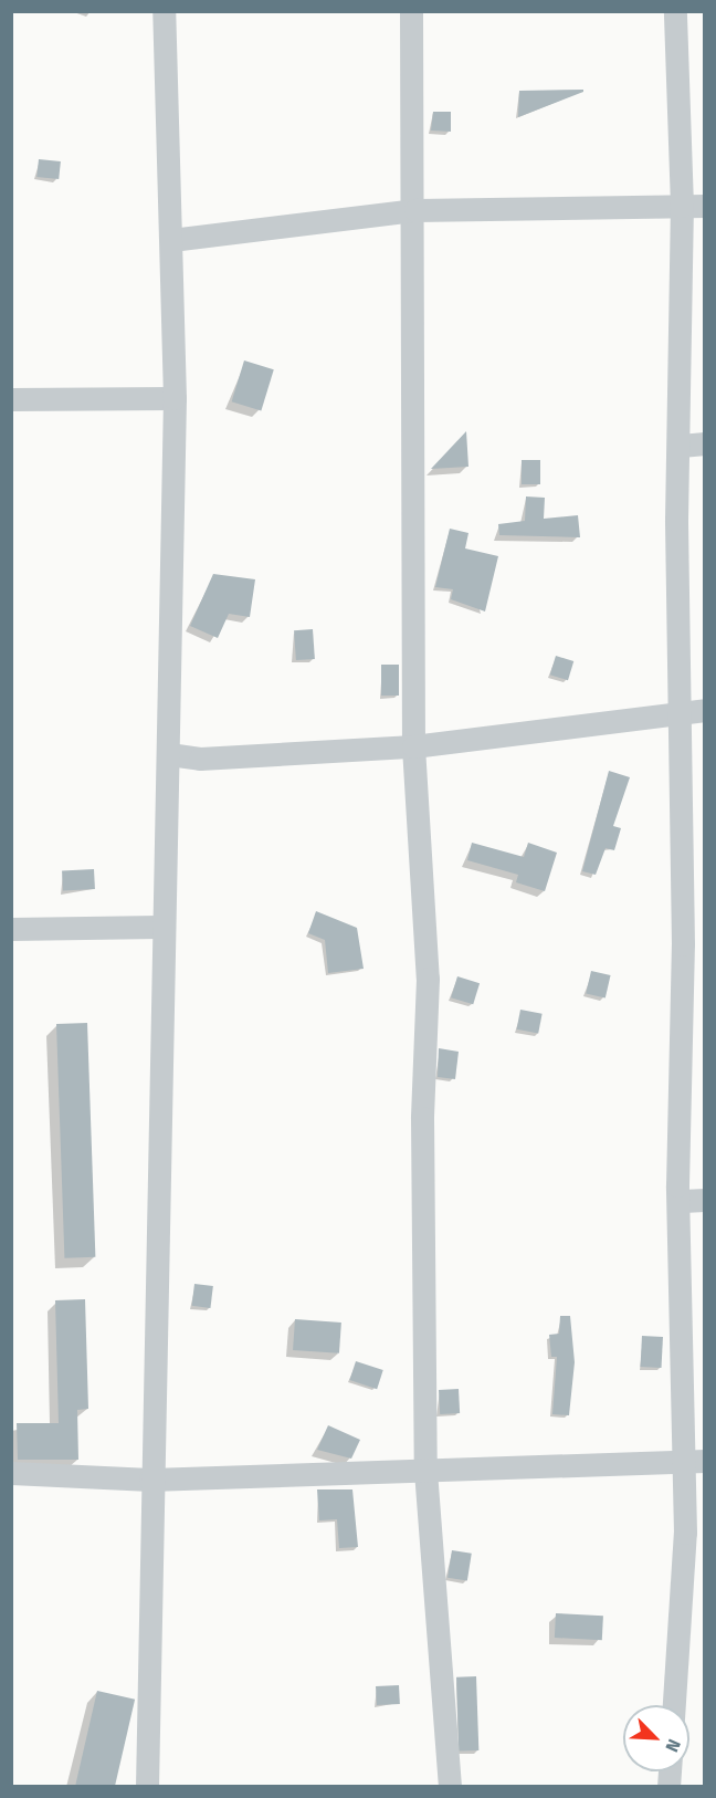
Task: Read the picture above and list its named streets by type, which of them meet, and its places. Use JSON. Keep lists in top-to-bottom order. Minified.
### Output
{"north":"bottom right"}
